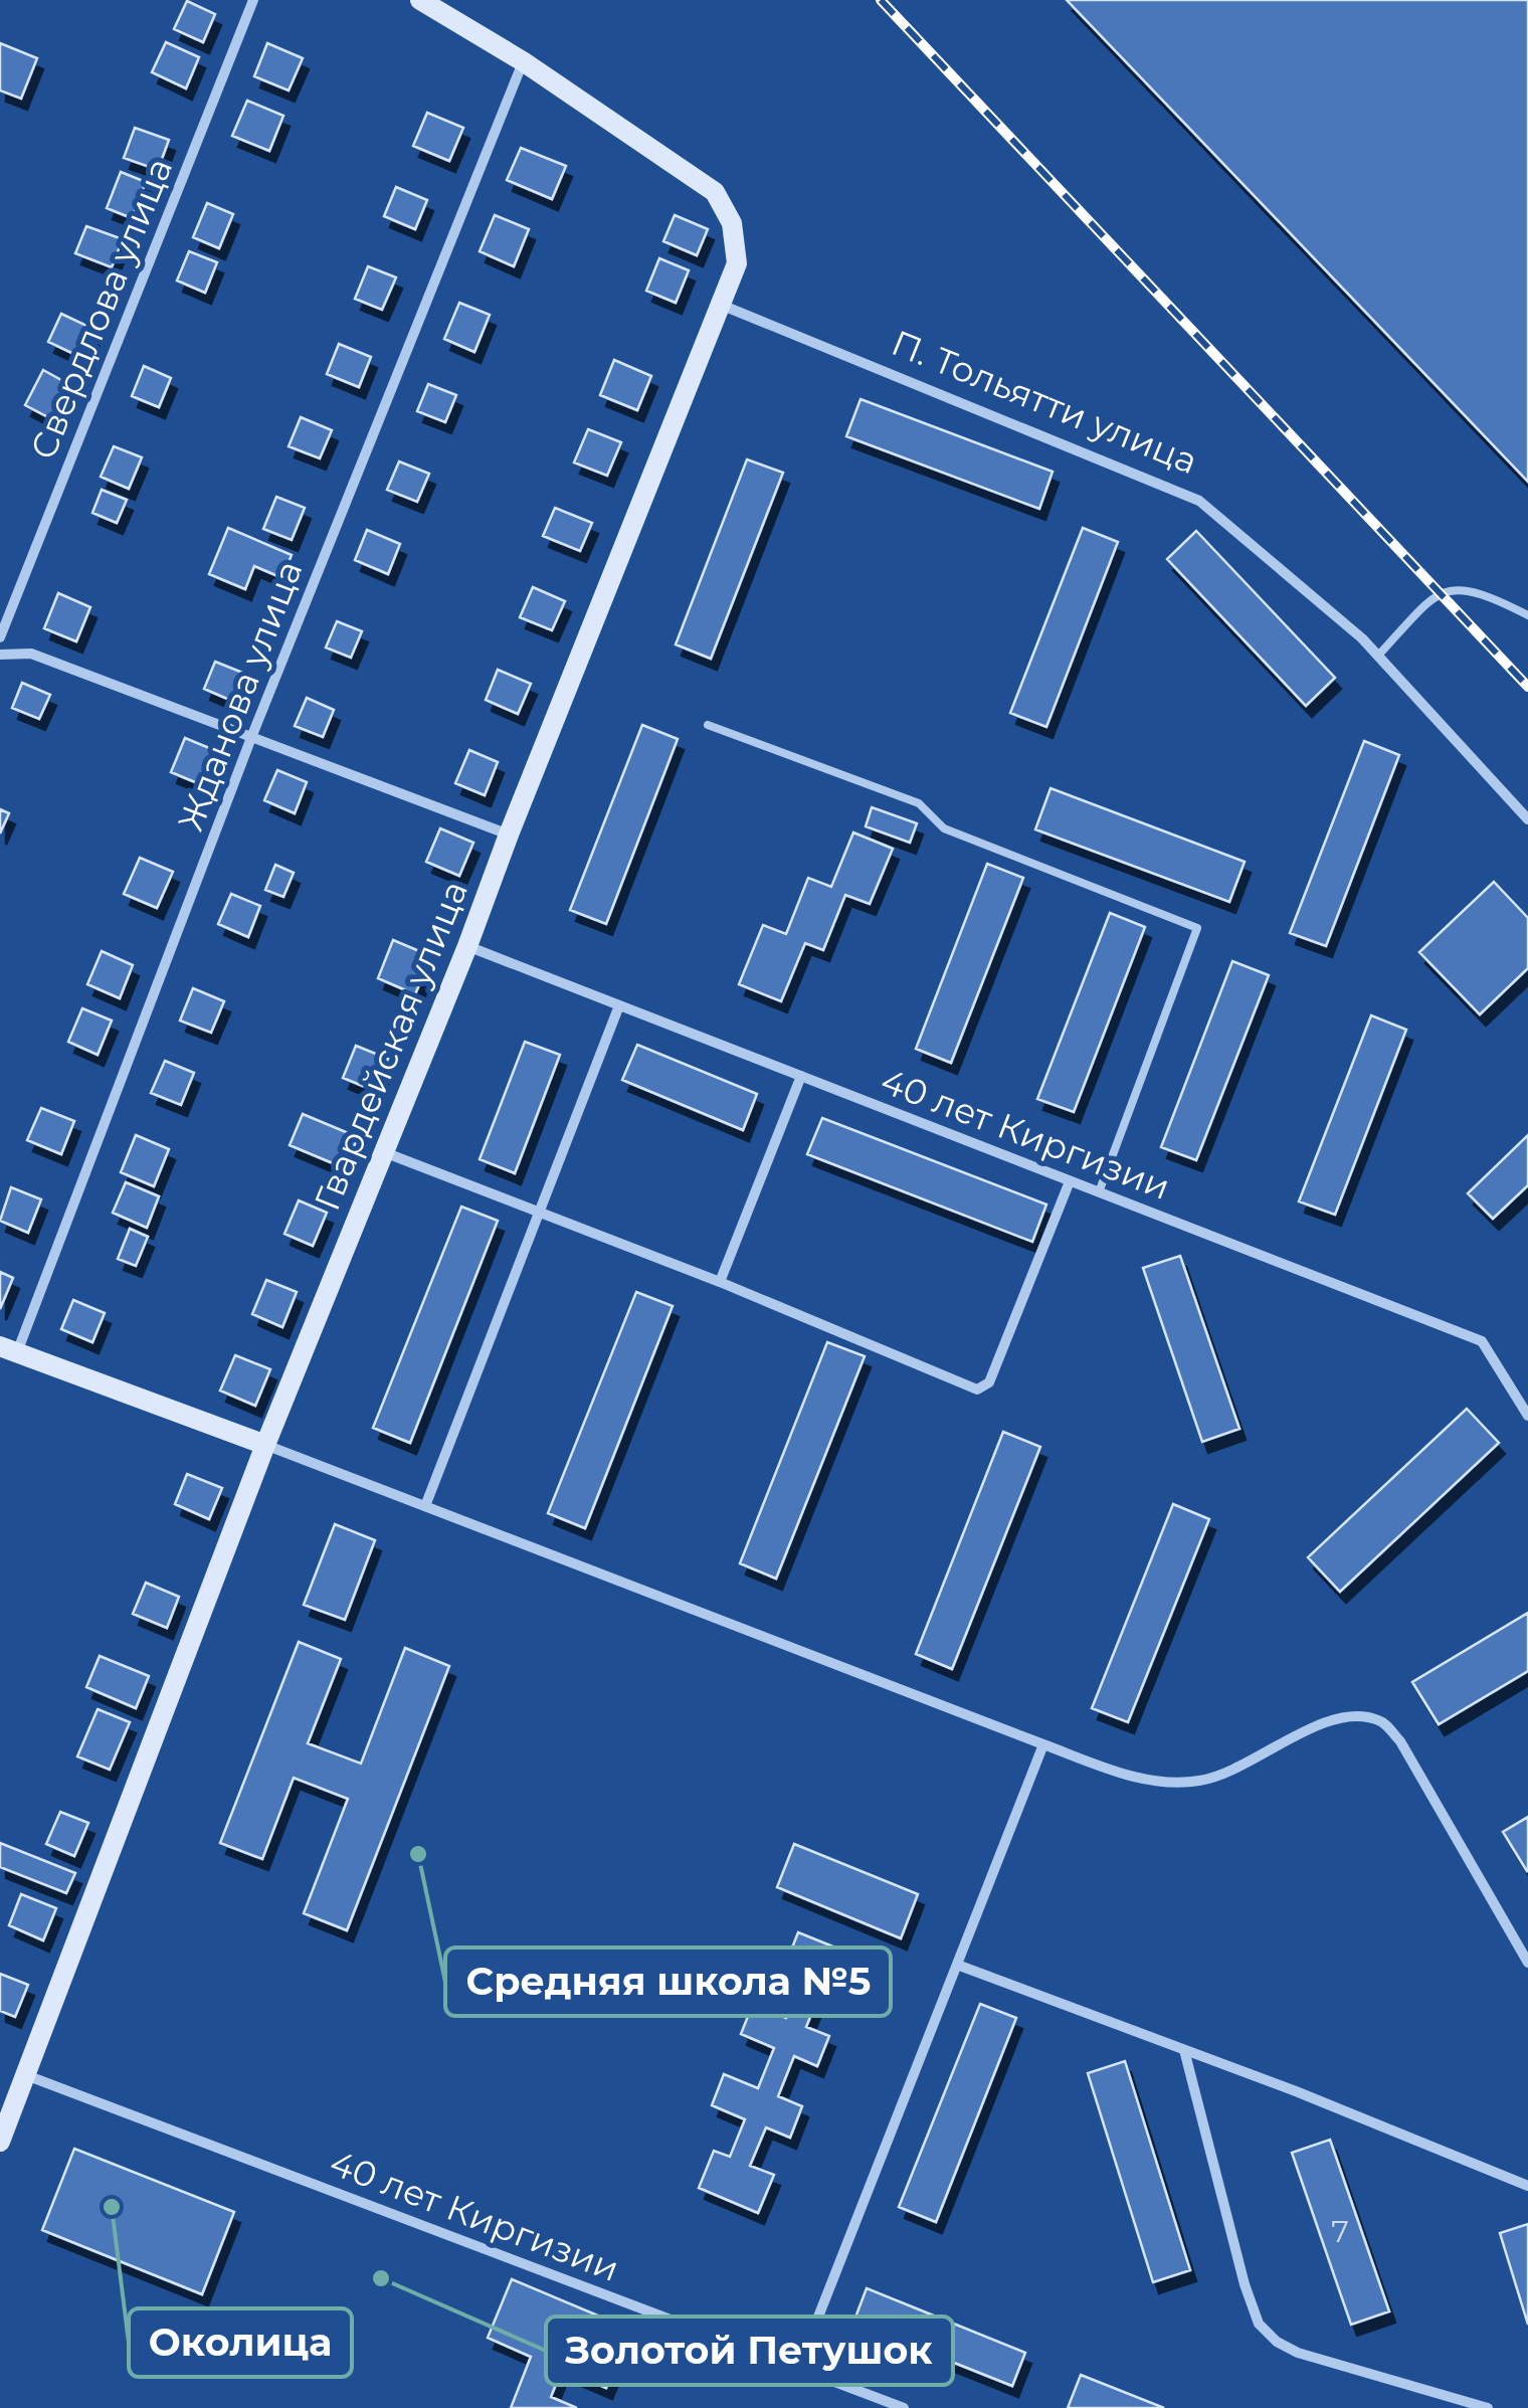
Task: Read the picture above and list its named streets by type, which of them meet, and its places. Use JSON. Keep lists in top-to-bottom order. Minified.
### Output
{"streets":{"street":["Свердлова улица","П. Тольятти улица","Жданова улица","Гвардейская улица","40 лет Киргизии"]},"crossings":[["П. Тольятти улица","Гвардейская улица"],["Жданова улица","Гвардейская улица"],["Гвардейская улица","40 лет Киргизии"]],"places":["Средняя школа №5","Околица","Золотой Петушок"],"house_numbers":["7"]}
